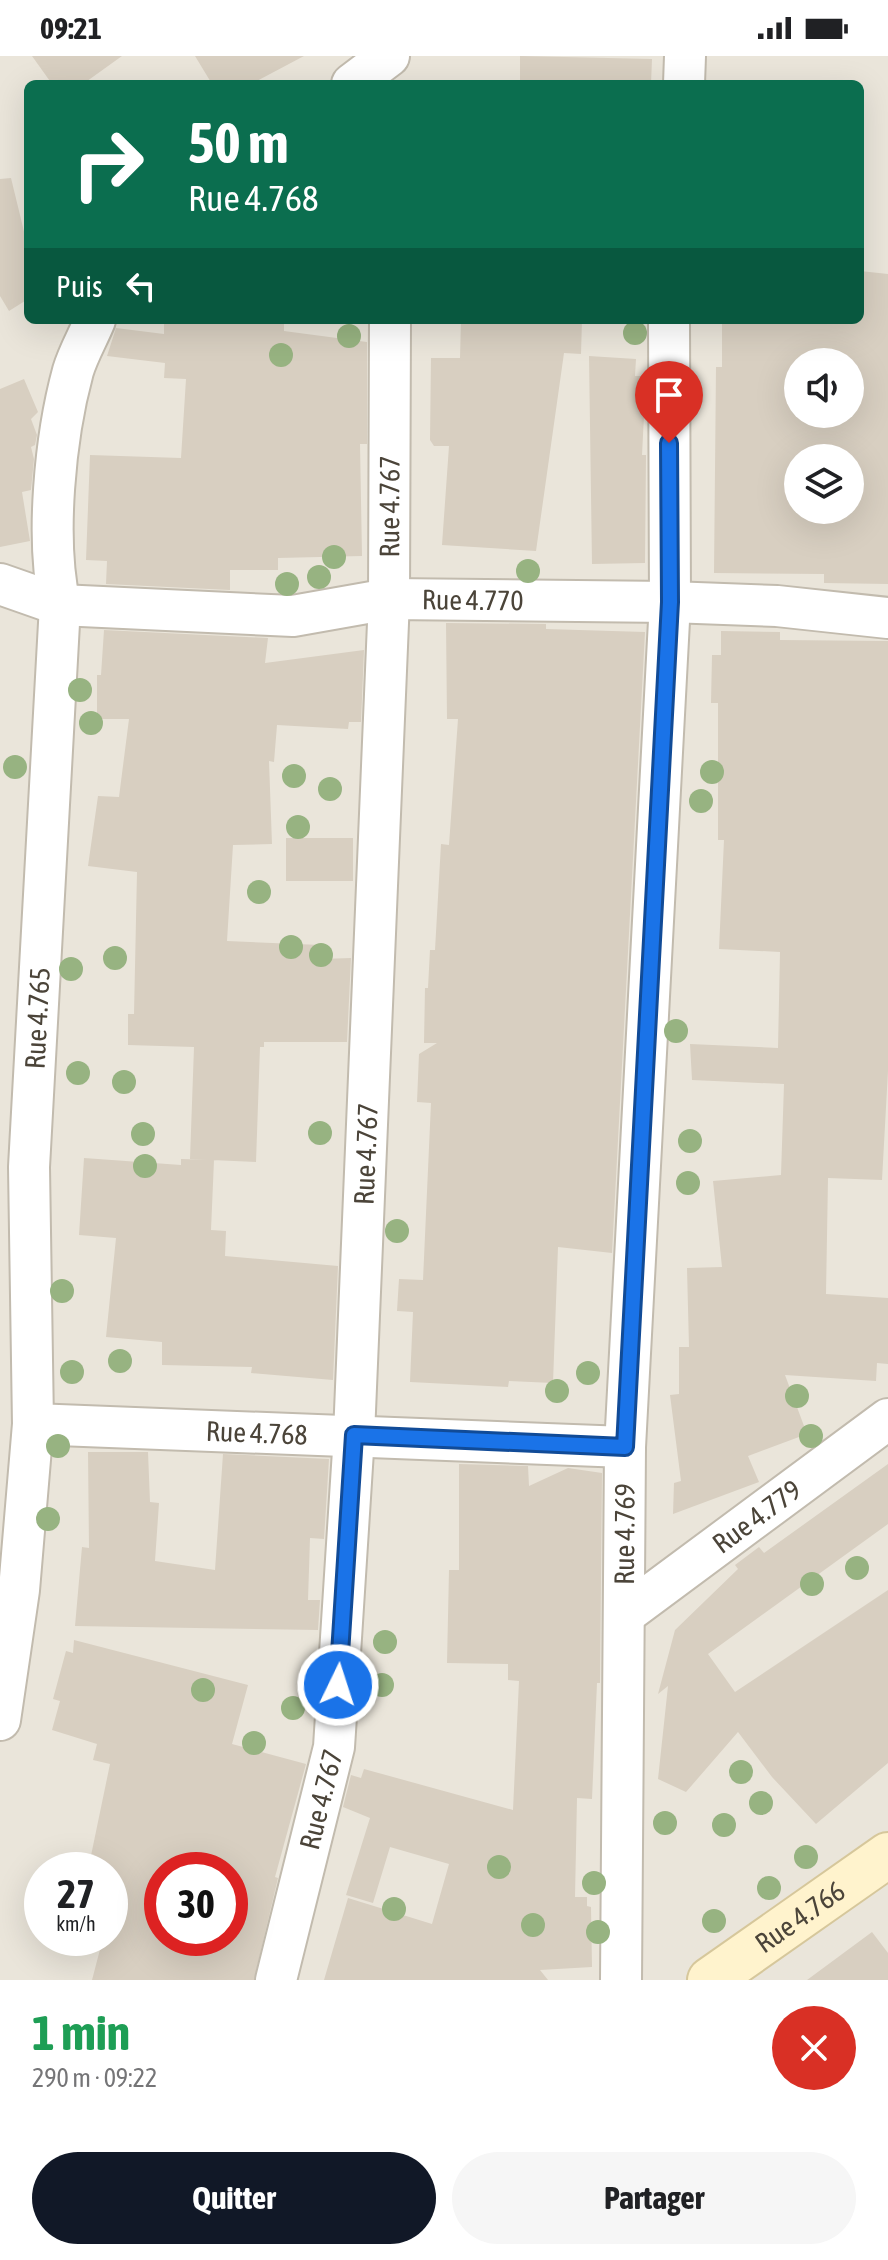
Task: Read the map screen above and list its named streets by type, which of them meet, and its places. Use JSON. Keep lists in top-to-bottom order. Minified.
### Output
{"streets":{"street":["Rue 4.767","Rue 4.770","Rue 4.765","Rue 4.768","Rue 4.779","Rue 4.769","Rue 4.766"]},"crossings":[["Rue 4.767","Rue 4.770"],["Rue 4.767","Rue 4.768"],["Rue 4.770","Rue 4.765"],["Rue 4.770","Rue 4.769"],["Rue 4.765","Rue 4.768"],["Rue 4.768","Rue 4.769"],["Rue 4.779","Rue 4.769"]],"page":{"status":"09:21","turn":["50 m","Rue 4.768"],"then":"Puis","speed":"27 km/h","limit":"30","heading":["1 min","290 m · 09:22"],"buttons":["Quitter","Partager"]}}
